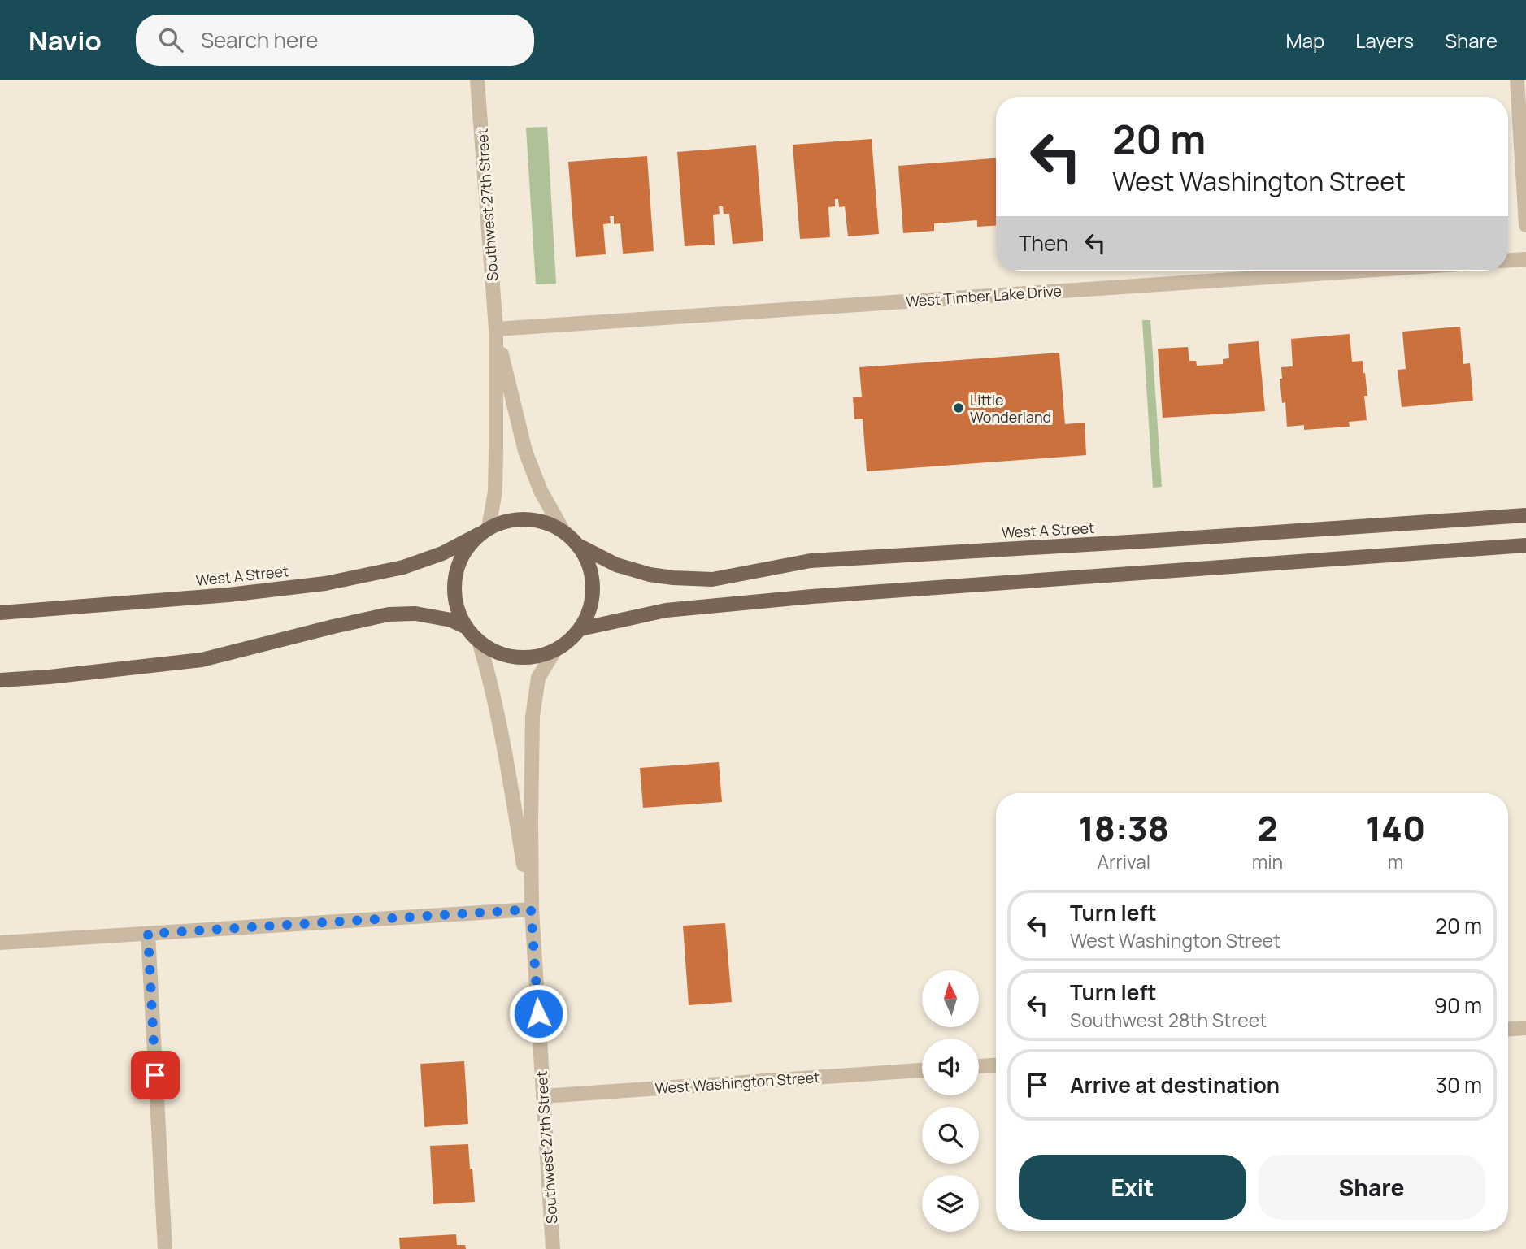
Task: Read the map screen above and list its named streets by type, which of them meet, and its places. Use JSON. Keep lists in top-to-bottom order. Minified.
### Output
{"streets":{"main road":["West A Street"],"street":["Southwest 27th Street","West Timber Lake Drive","West Washington Street"]},"crossings":[["Southwest 27th Street","West Timber Lake Drive"],["Southwest 27th Street","West A Street"],["Southwest 27th Street","West Washington Street"]],"places":["Little Wonderland"],"north":"top","page":{"header":"Navio","search":"Search here","nav":["Map","Layers","Share"],"turn":["20 m","West Washington Street"],"then":"Then","eta":["18:38","Arrival","2","min","140","m"],"list":[{"name":"Turn left","note":"West Washington Street","value":"20 m"},{"name":"Turn left","note":"Southwest 28th Street","value":"90 m"},{"name":"Arrive at destination","value":"30 m"}],"buttons":["Exit","Share"]}}
